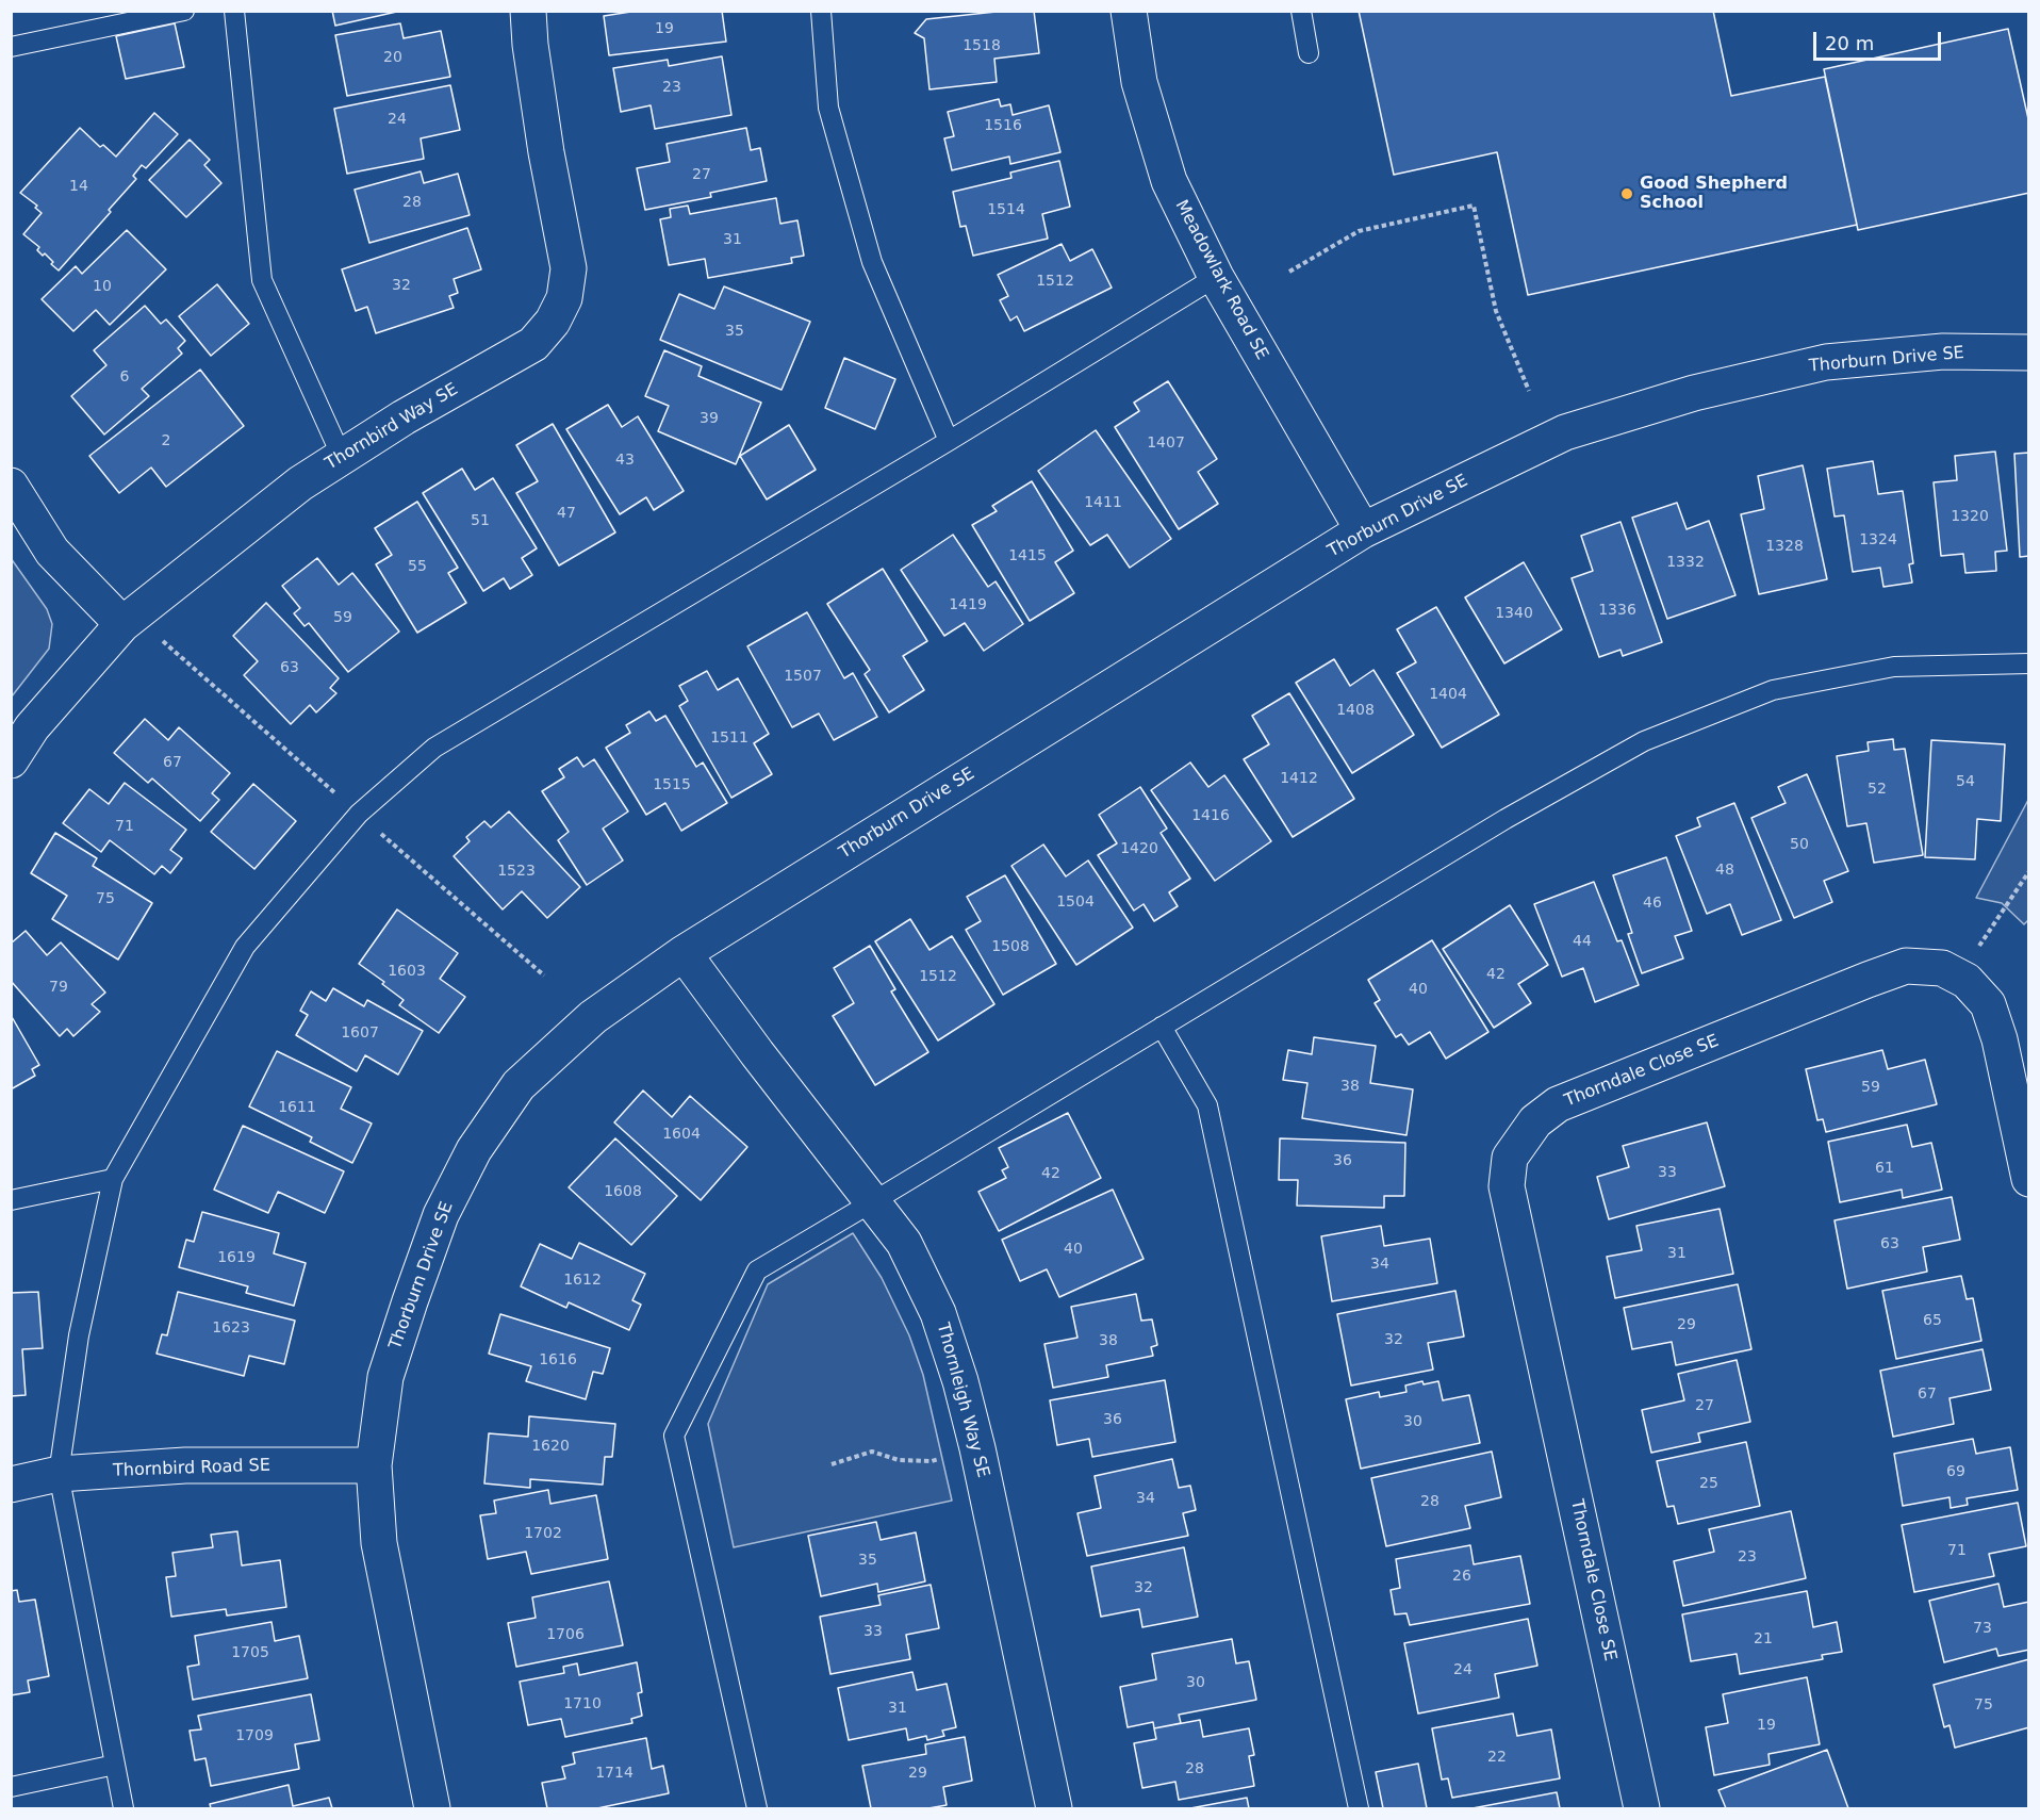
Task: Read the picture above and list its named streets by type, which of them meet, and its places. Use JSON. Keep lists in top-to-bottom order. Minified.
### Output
{"streets":{"street":["Meadowlark Road SE","Thorburn Drive SE","Thornbird Way SE","Thorndale Close SE","Thornleigh Way SE","Thornbird Road SE"]},"crossings":[["Meadowlark Road SE","Thorburn Drive SE"],["Thorburn Drive SE","Thornleigh Way SE"],["Thorburn Drive SE","Thornbird Road SE"]],"places":["Good Shepherd School"],"house_numbers":["19","1518","20","23","24","1516","27","14","28","1514","31","1512","32","10","35","6","39","2","1407","43","1411","47","1320","51","1324","1328","1415","1332","55","1419","1336","1340","59","63","1507","1404","1408","1511","67","1412","54","1515","52","1416","71","50","1420","48","1523","75","1504","46","44","1508","1603","42","1512","79","40","1607","38","59","1611","1604","36","61","33","42","1608","63","40","31","1619","34","1612","65","29","1623","32","38","1616","67","27","36","30","1620","69","25","34","28","1702","71","23","35","26","32","73","33","1706","21","1705","24","30","1710","75","31","19","1709","22","28","1714","29"],"scale_bar":"20 m"}
